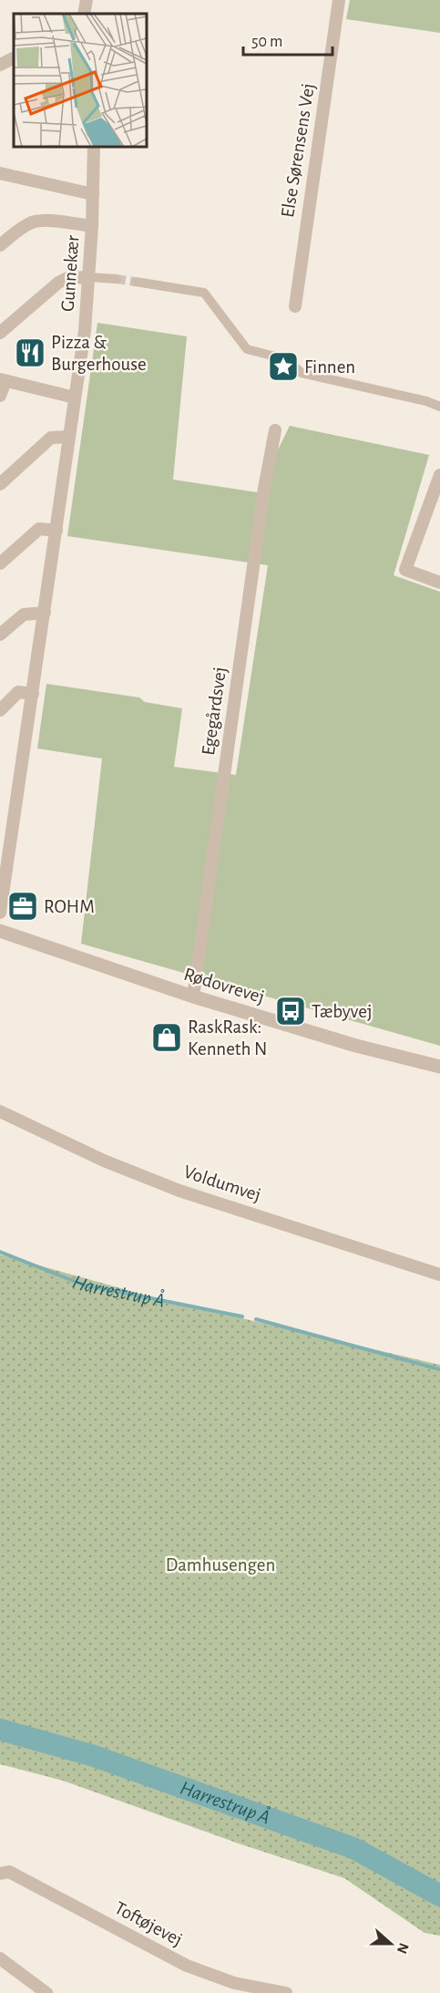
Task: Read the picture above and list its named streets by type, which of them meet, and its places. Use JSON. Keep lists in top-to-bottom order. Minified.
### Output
{"streets":{"street":["Else Sørensens Vej","Gunnekær","Egegårdsvej","Rødovrevej","Voldumvej","Toftøjevej"]},"crossings":[["Egegårdsvej","Rødovrevej"]],"water":["Harrestrup Å"],"parks":["Damhusengen"],"places":{"restaurant":["Pizza & Burgerhouse"],"place":["Finnen"],"office":["ROHM"],"bus stop":["Tæbyvej"],"shop":["RaskRask: Kenneth N"]},"scale_bar":"50 m","north":"right"}
